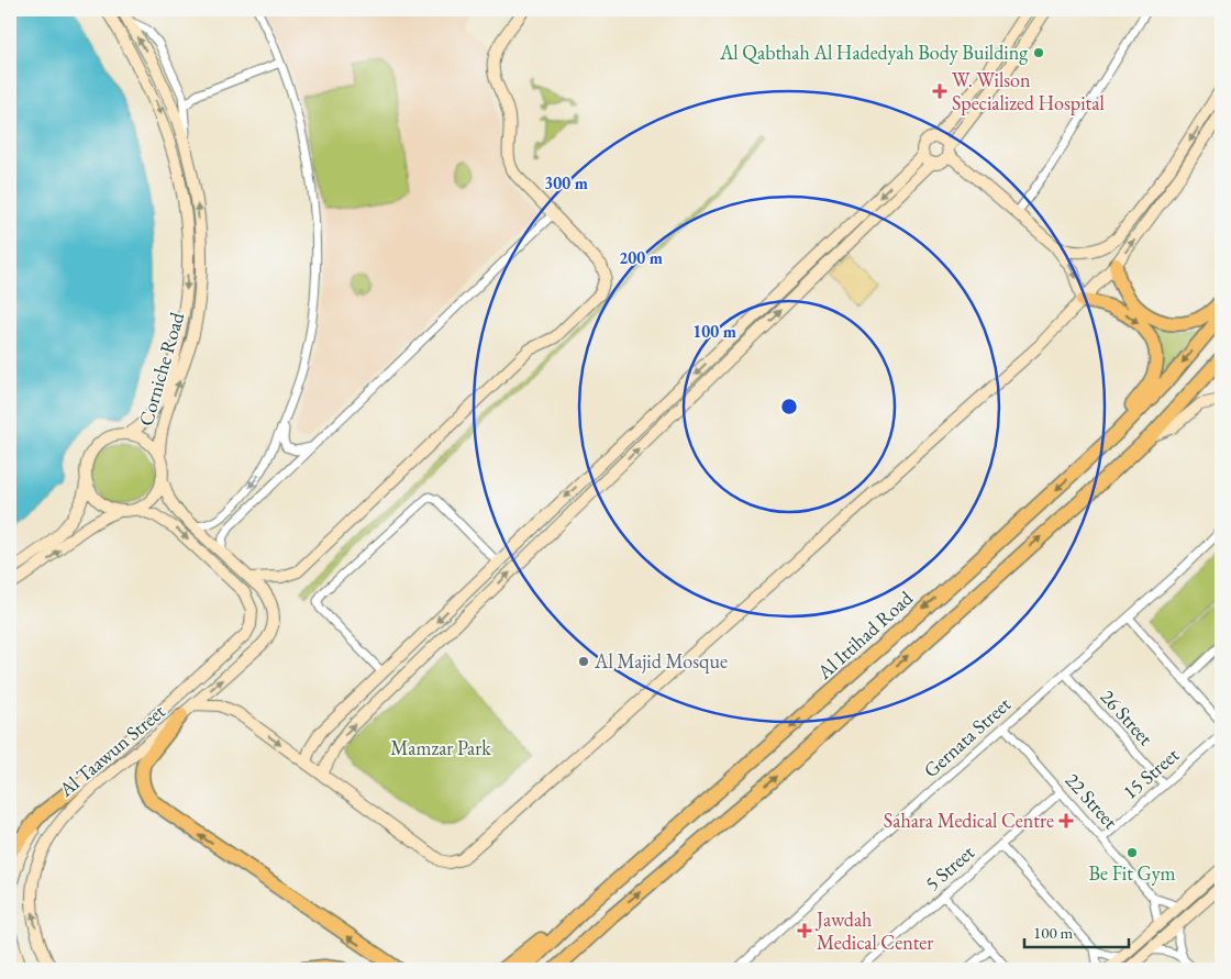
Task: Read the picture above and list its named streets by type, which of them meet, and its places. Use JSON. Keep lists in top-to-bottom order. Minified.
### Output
{"streets":{"highway":["Al Ittihad Road"],"main road":["Corniche Road","Al Taawun Street"],"street":["26 Street","Gernata Street","15 Street","22 Street","5 Street"]},"crossings":[["26 Street","Gernata Street"],["26 Street","15 Street"],["Gernata Street","22 Street"],["15 Street","22 Street"],["22 Street","5 Street"]],"parks":["Mamzar Park"],"places":{"other":["Al Qabthah Al Hadedyah Body Building","Al Majid Mosque","Be Fit Gym"],"health":["W. Wilson Specialized Hospital","Sahara Medical Centre","Jawdah Medical Center"]},"scale_bar":"100 m","rings":["300 m","200 m","100 m"]}
